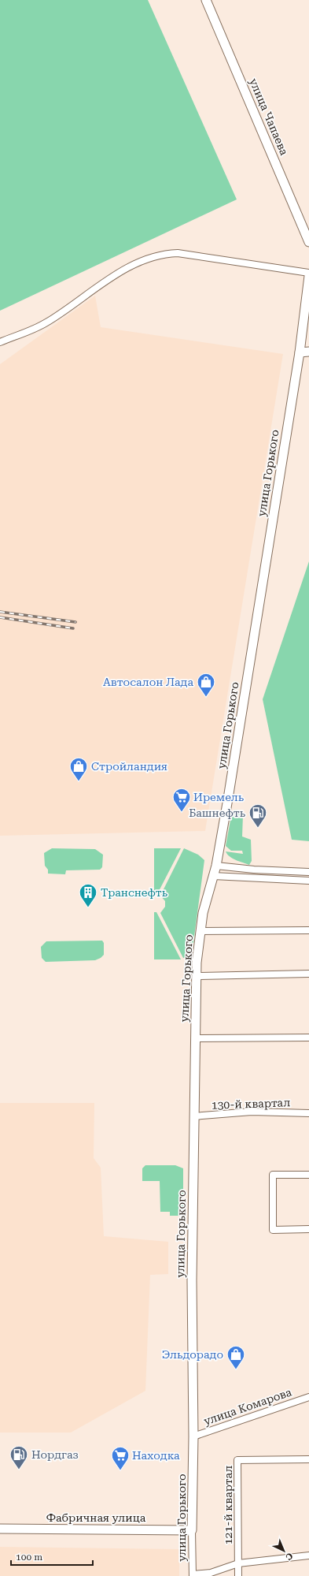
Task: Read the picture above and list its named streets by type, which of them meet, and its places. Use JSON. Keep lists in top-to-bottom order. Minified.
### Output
{"streets":{"main road":["улица Чапаева","улица Горького","Фабричная улица"],"street":["130-й квартал","улица Комарова","121-й квартал"]},"crossings":[["улица Горького","130-й квартал"],["улица Горького","улица Комарова"],["улица Горького","Фабричная улица"]],"places":{"shop":["Автосалон Лада","Стройландия","Эльдорадо"],"supermarket":["Иремель","Находка"],"fuel station":["Башнефть","Нордгаз"],"building":["Транснефть"]},"scale_bar":"100 m","north":"bottom right"}
